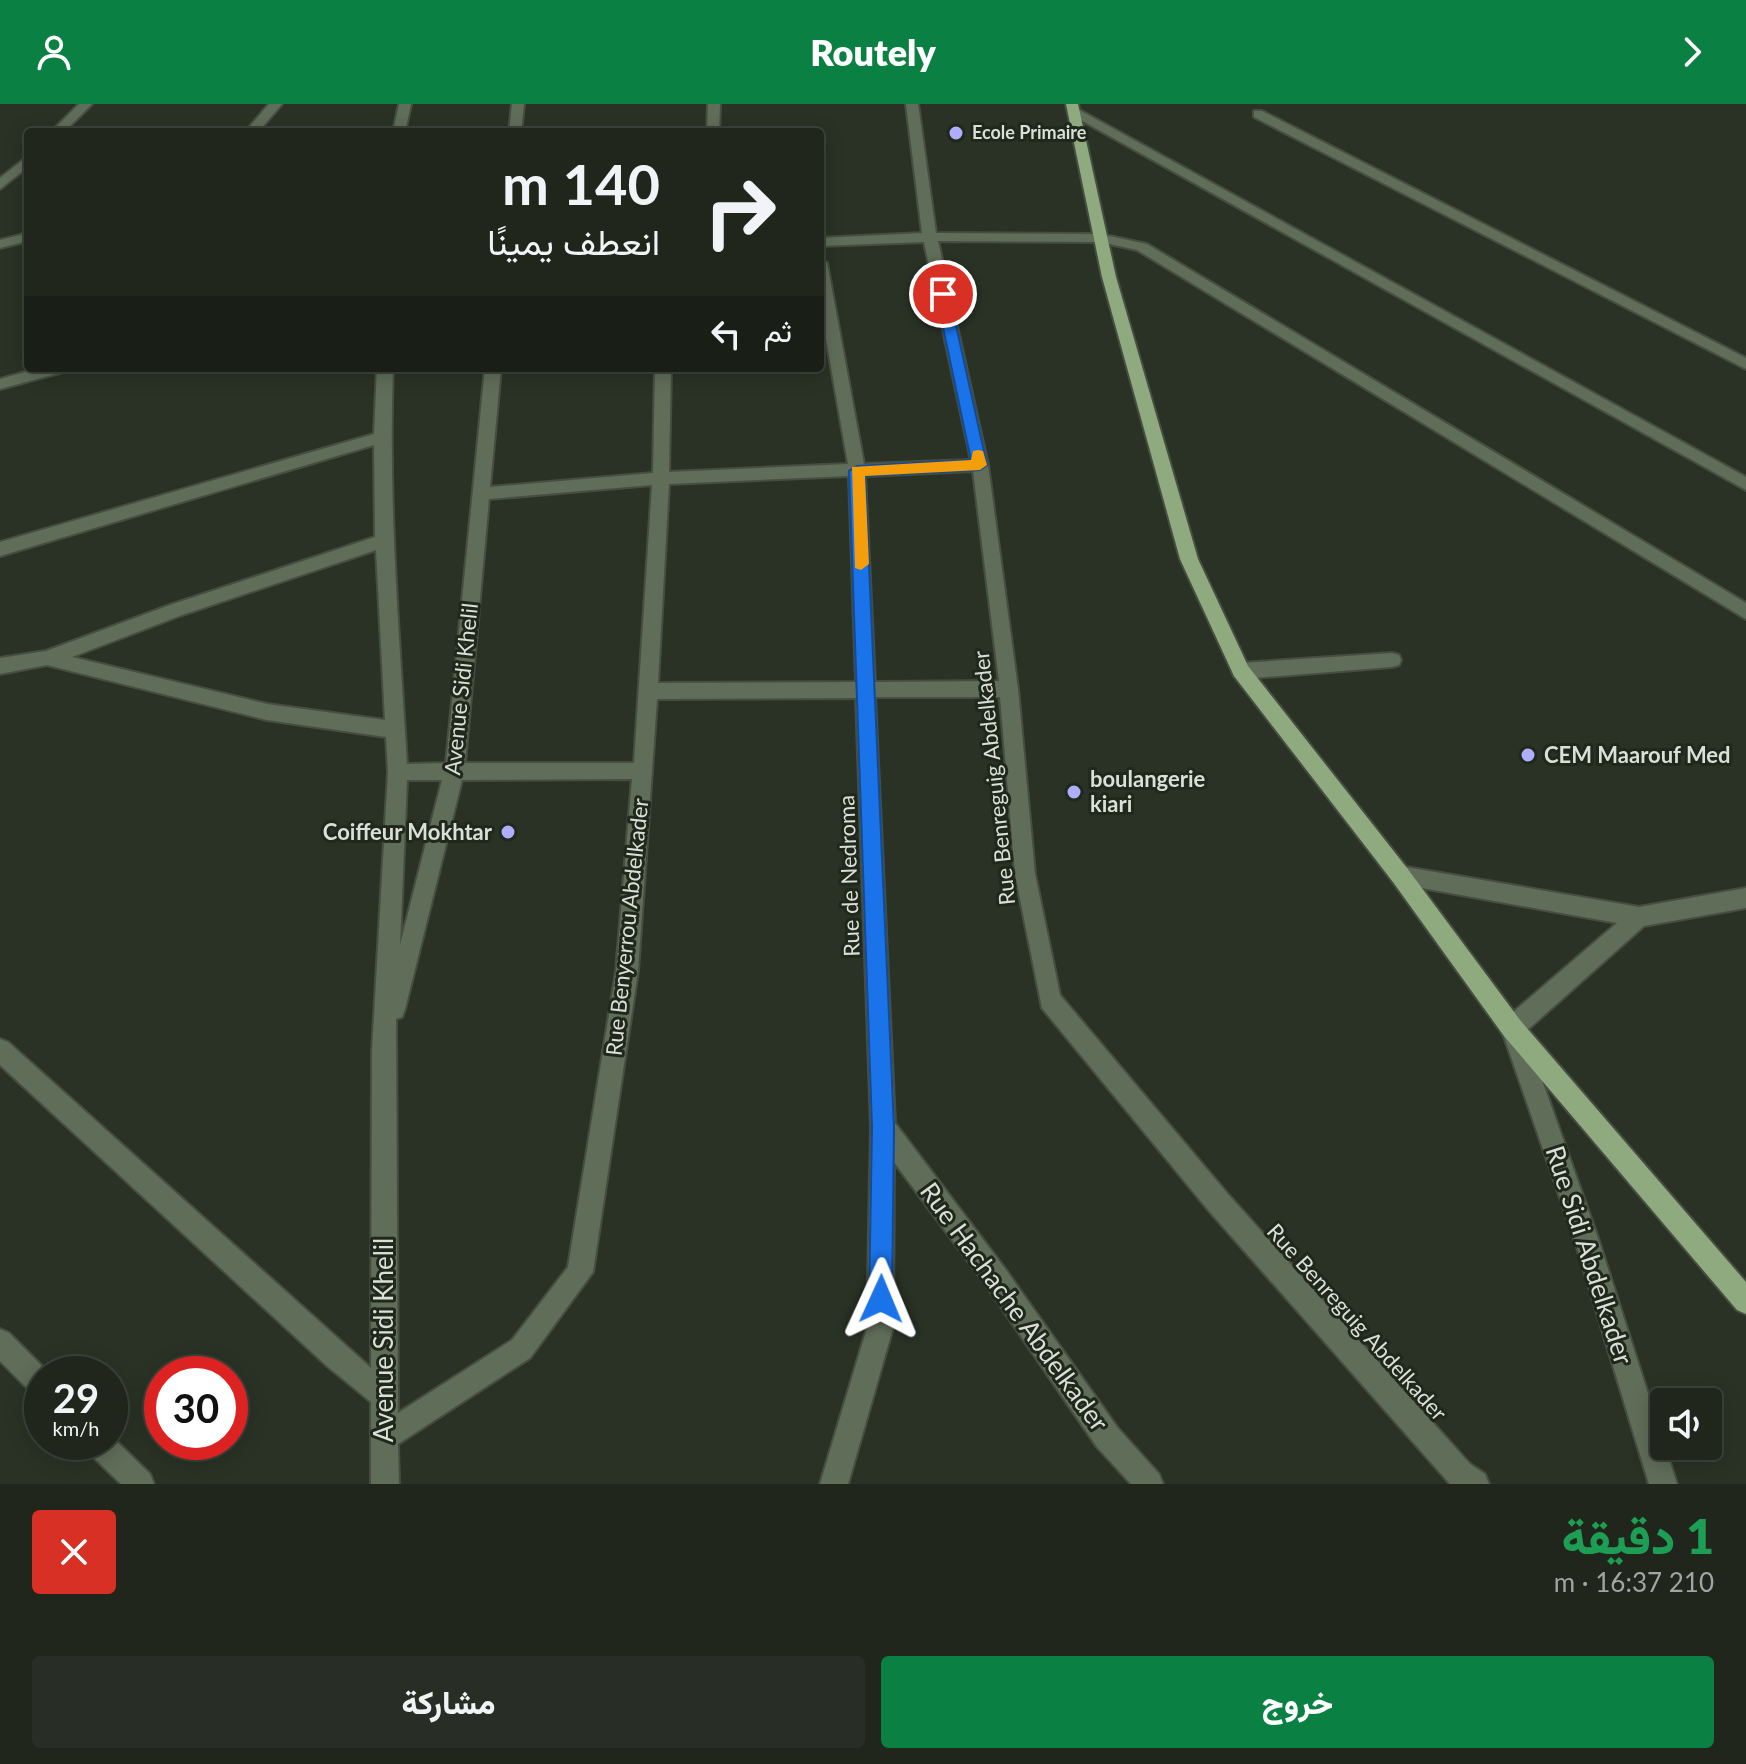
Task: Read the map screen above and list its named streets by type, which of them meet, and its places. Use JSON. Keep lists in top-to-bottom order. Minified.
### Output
{"streets":{"street":["Avenue Sidi Khelil","Rue Benreguig Abdelkader","Rue de Nedroma","Rue Benyerrou Abdelkader","Rue Sidi Abdelkader","Rue Hachache Abdelkader"]},"crossings":[["Avenue Sidi Khelil","Rue Benyerrou Abdelkader"],["Rue de Nedroma","Rue Hachache Abdelkader"]],"places":["Ecole Primaire","CEM Maarouf Med","boulangerie kiari","Coiffeur Mokhtar"],"page":{"header":"Routely","turn":["140 m","انعطف يمينًا"],"then":"ثم","speed":"29 km/h","limit":"30","heading":["1 دقيقة","210 m · 16:37"],"buttons":["خروج","مشاركة"]}}
